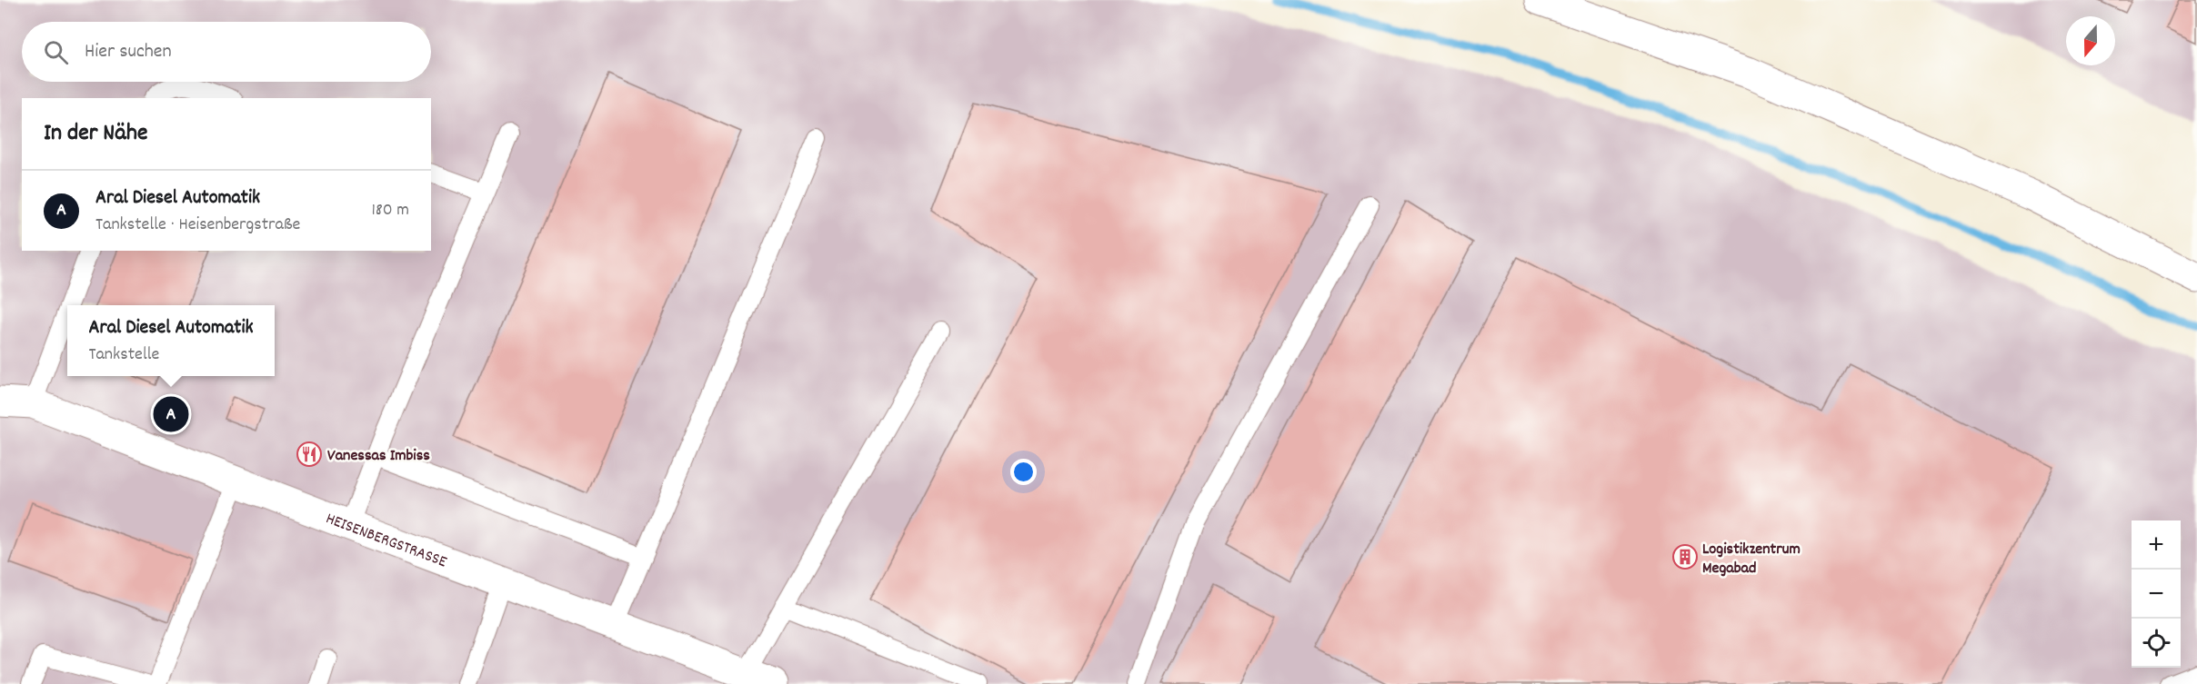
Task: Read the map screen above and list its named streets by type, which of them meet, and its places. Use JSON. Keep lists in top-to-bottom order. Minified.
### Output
{"streets":{"street":["HEISENBERGSTRASSE"]},"places":{"restaurant":["Vanessas Imbiss"],"building":["Logistikzentrum Megabad"]},"north":"bottom","page":{"search":"Hier suchen","heading":"In der Nähe","list":[{"mark":"A","name":"Aral Diesel Automatik","note":"Tankstelle · Heisenbergstraße","value":"180 m"}],"popup":["Aral Diesel Automatik","Tankstelle"],"pins":"A","map_buttons":["+","−"]}}
